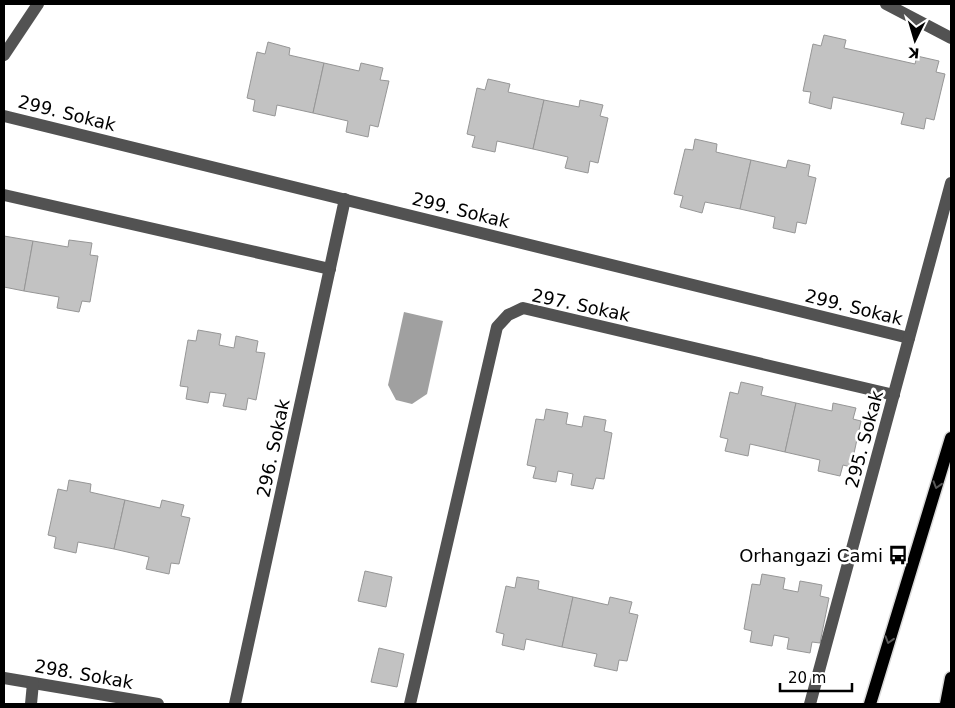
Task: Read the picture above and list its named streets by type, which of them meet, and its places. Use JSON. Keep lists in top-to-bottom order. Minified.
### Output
{"streets":{"street":["299. Sokak","297. Sokak","295. Sokak","296. Sokak","298. Sokak"]},"crossings":[["299. Sokak","295. Sokak"],["299. Sokak","296. Sokak"],["297. Sokak","295. Sokak"]],"places":{"bus stop":["Orhangazi Cami"]},"scale_bar":"20 m","north":"bottom"}
